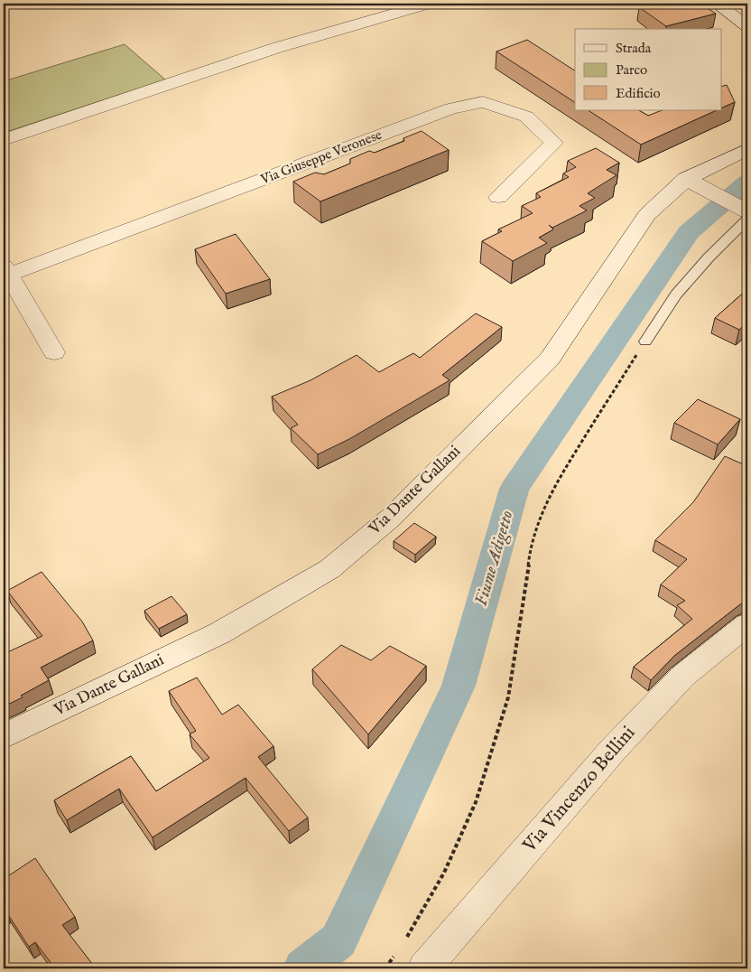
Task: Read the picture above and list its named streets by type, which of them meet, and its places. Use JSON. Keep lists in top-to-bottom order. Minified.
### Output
{"streets":{"street":["Via Giuseppe Veronese","Via Dante Gallani","Via Vincenzo Bellini"]},"water":["Fiume Adigetto"],"legend":["Strada","Parco","Edificio"]}
